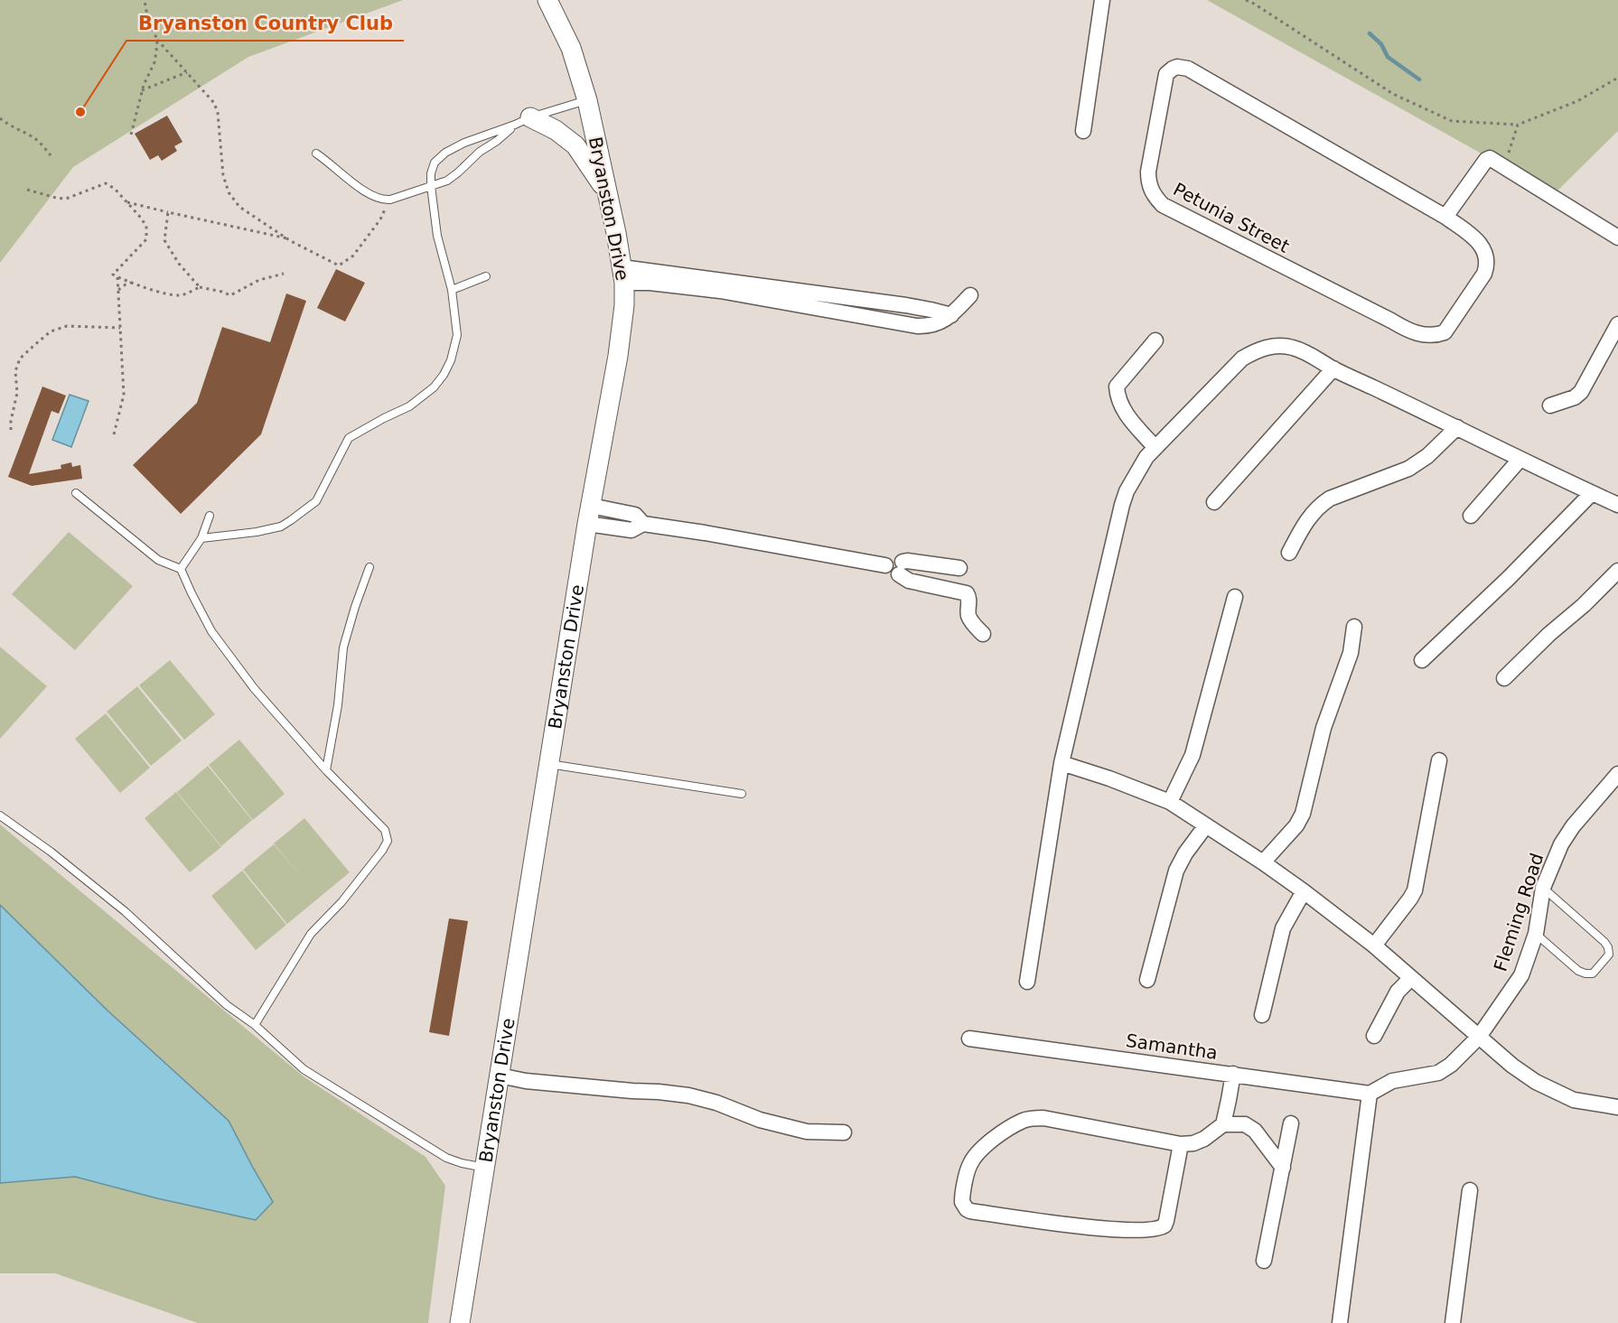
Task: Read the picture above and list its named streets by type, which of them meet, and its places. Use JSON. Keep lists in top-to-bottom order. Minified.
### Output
{"streets":{"street":["Bryanston Drive","Petunia Street","Fleming Road","Samantha"]},"crossings":[["Fleming Road","Samantha"]],"places":["Bryanston Country Club"]}
